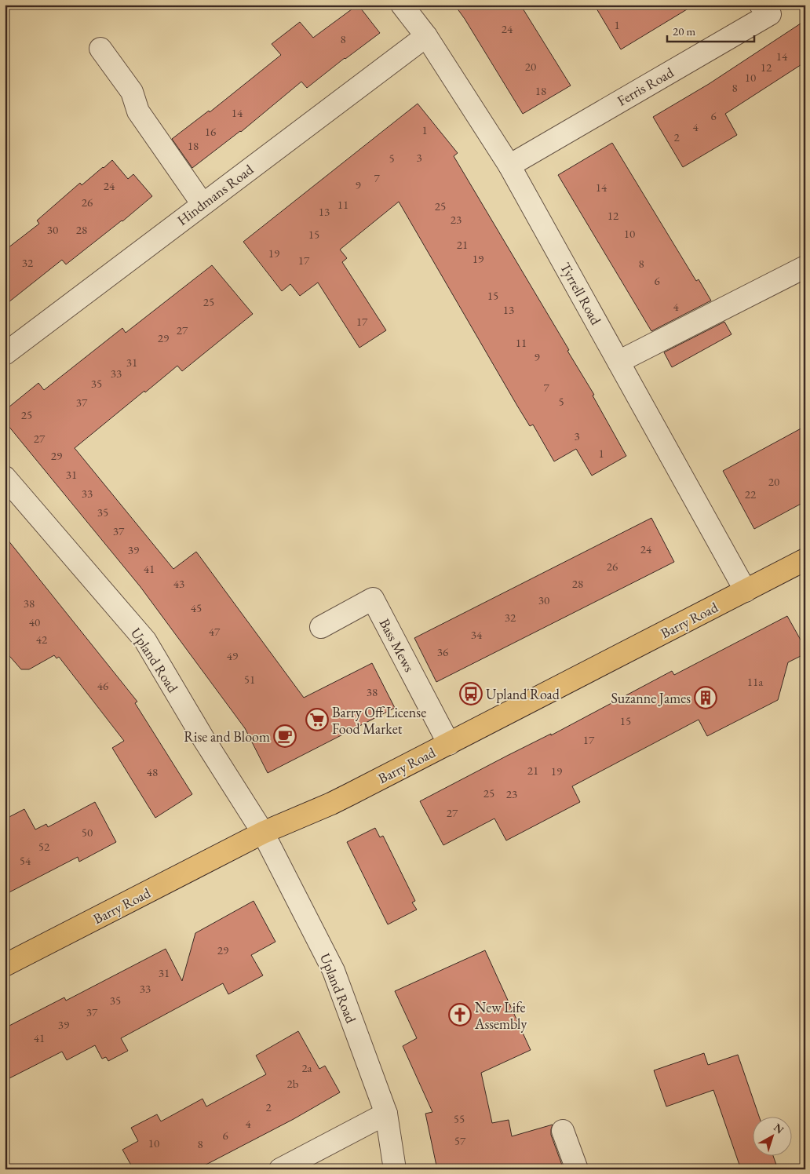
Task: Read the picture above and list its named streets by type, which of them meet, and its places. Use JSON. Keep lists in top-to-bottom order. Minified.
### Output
{"streets":{"main road":["Barry Road"],"street":["Ferris Road","Hindmans Road","Tyrrell Road","Bass Mews","Upland Road"]},"crossings":[["Ferris Road","Tyrrell Road"],["Hindmans Road","Tyrrell Road"],["Tyrrell Road","Barry Road"],["Barry Road","Bass Mews"],["Barry Road","Upland Road"]],"places":{"bus stop":["Upland Road"],"building":["Suzanne James"],"supermarket":["Barry Off License Food Market"],"cafe":["Rise and Bloom"],"church":["New Life Assembly"]},"house_numbers":["1","24","8","14","20","12","10","8","18","14","6","4","1","16","2","18","3","5","7","9","24","14","26","11","25","13","12","23","30","28","10","15","21","19","19","17","32","8","6","15","25","4","13","17","27","29","11","9","31","33","35","7","5","37","25","3","27","1","29","31","20","33","22","35","37","24","39","26","41","43","28","30","38","45","32","40","47","34","42","36","49","51","11a","46","38","15","17","21","19","48","25","23","27","50","52","54","29","31","33","35","37","39","41","2a","2b","2","55","4","6","57","10","8"],"scale_bar":"20 m","north":"top right"}
